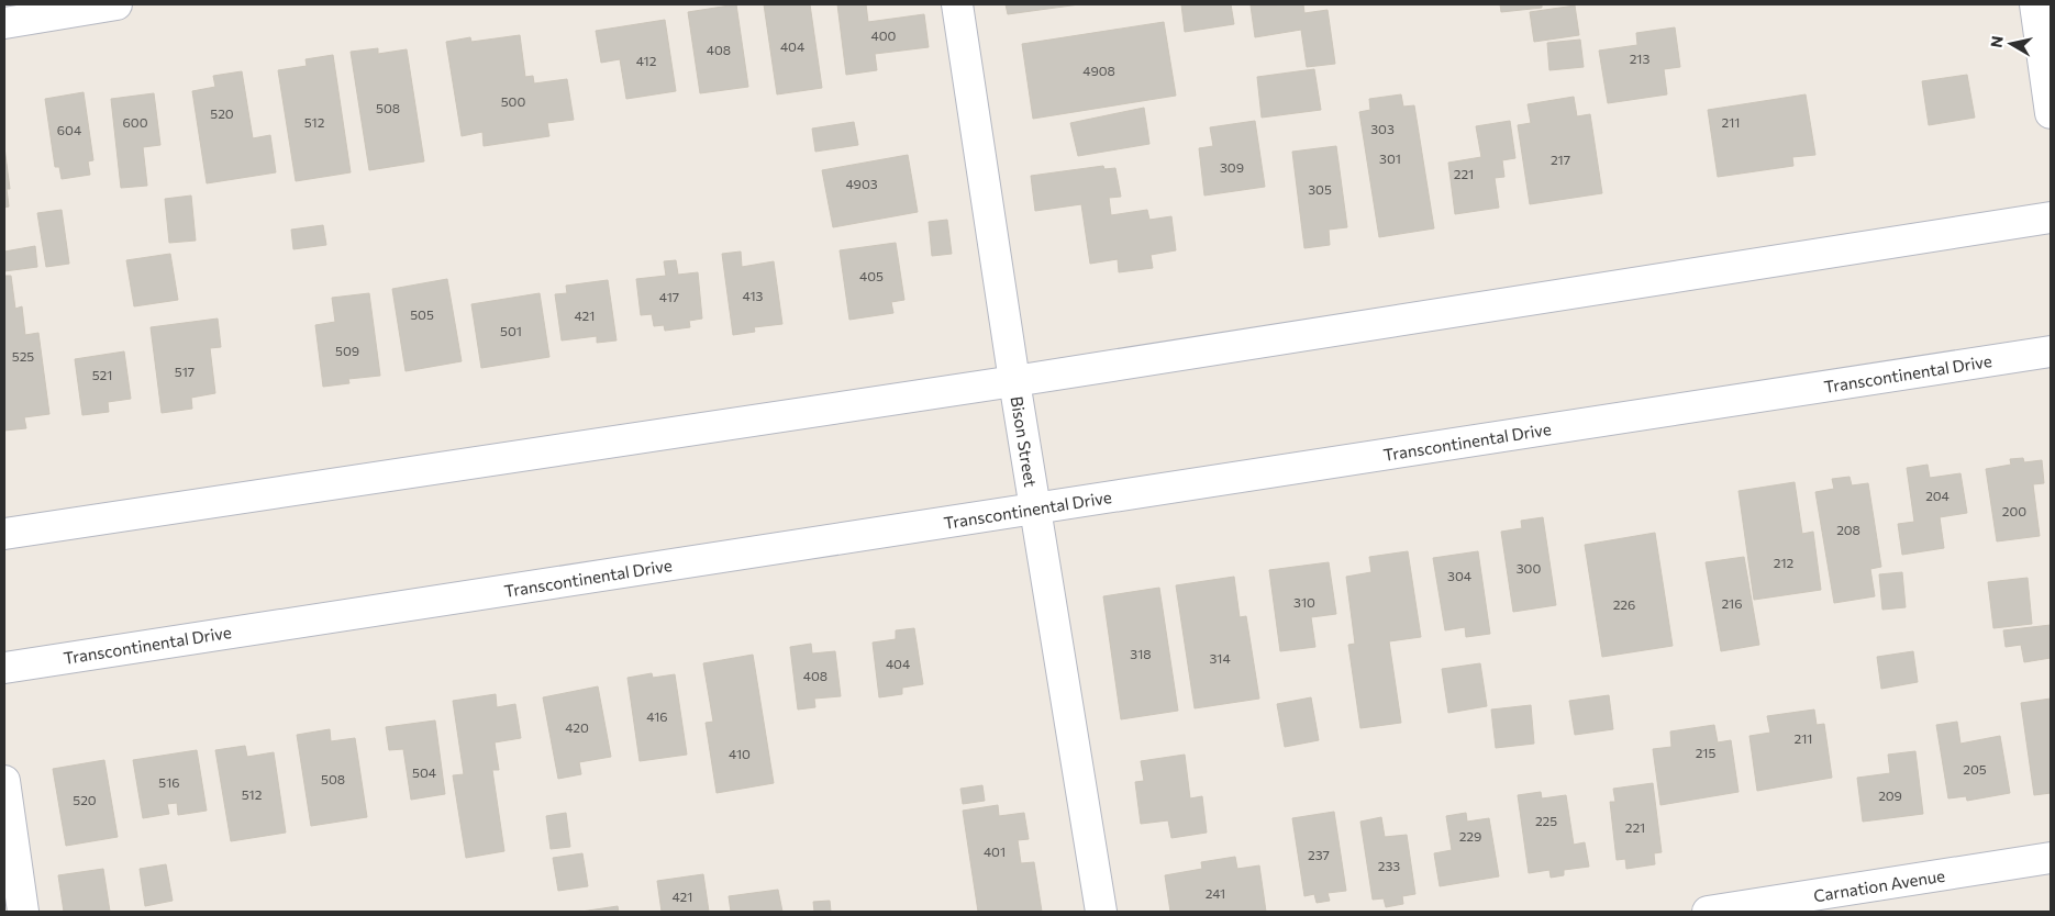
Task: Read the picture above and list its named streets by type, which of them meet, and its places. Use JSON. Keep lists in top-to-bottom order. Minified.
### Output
{"streets":{"street":["Transcontinental Drive","Bison Street","Carnation Avenue"]},"crossings":[["Transcontinental Drive","Bison Street"]],"house_numbers":["400","404","408","213","412","4908","500","508","520","600","512","211","303","604","301","217","309","221","4903","305","405","413","417","505","421","501","509","525","517","521","204","200","208","212","300","304","310","216","226","318","314","404","408","416","420","211","215","410","205","504","508","516","512","209","520","225","221","229","401","237","233","241","421"],"north":"left"}
